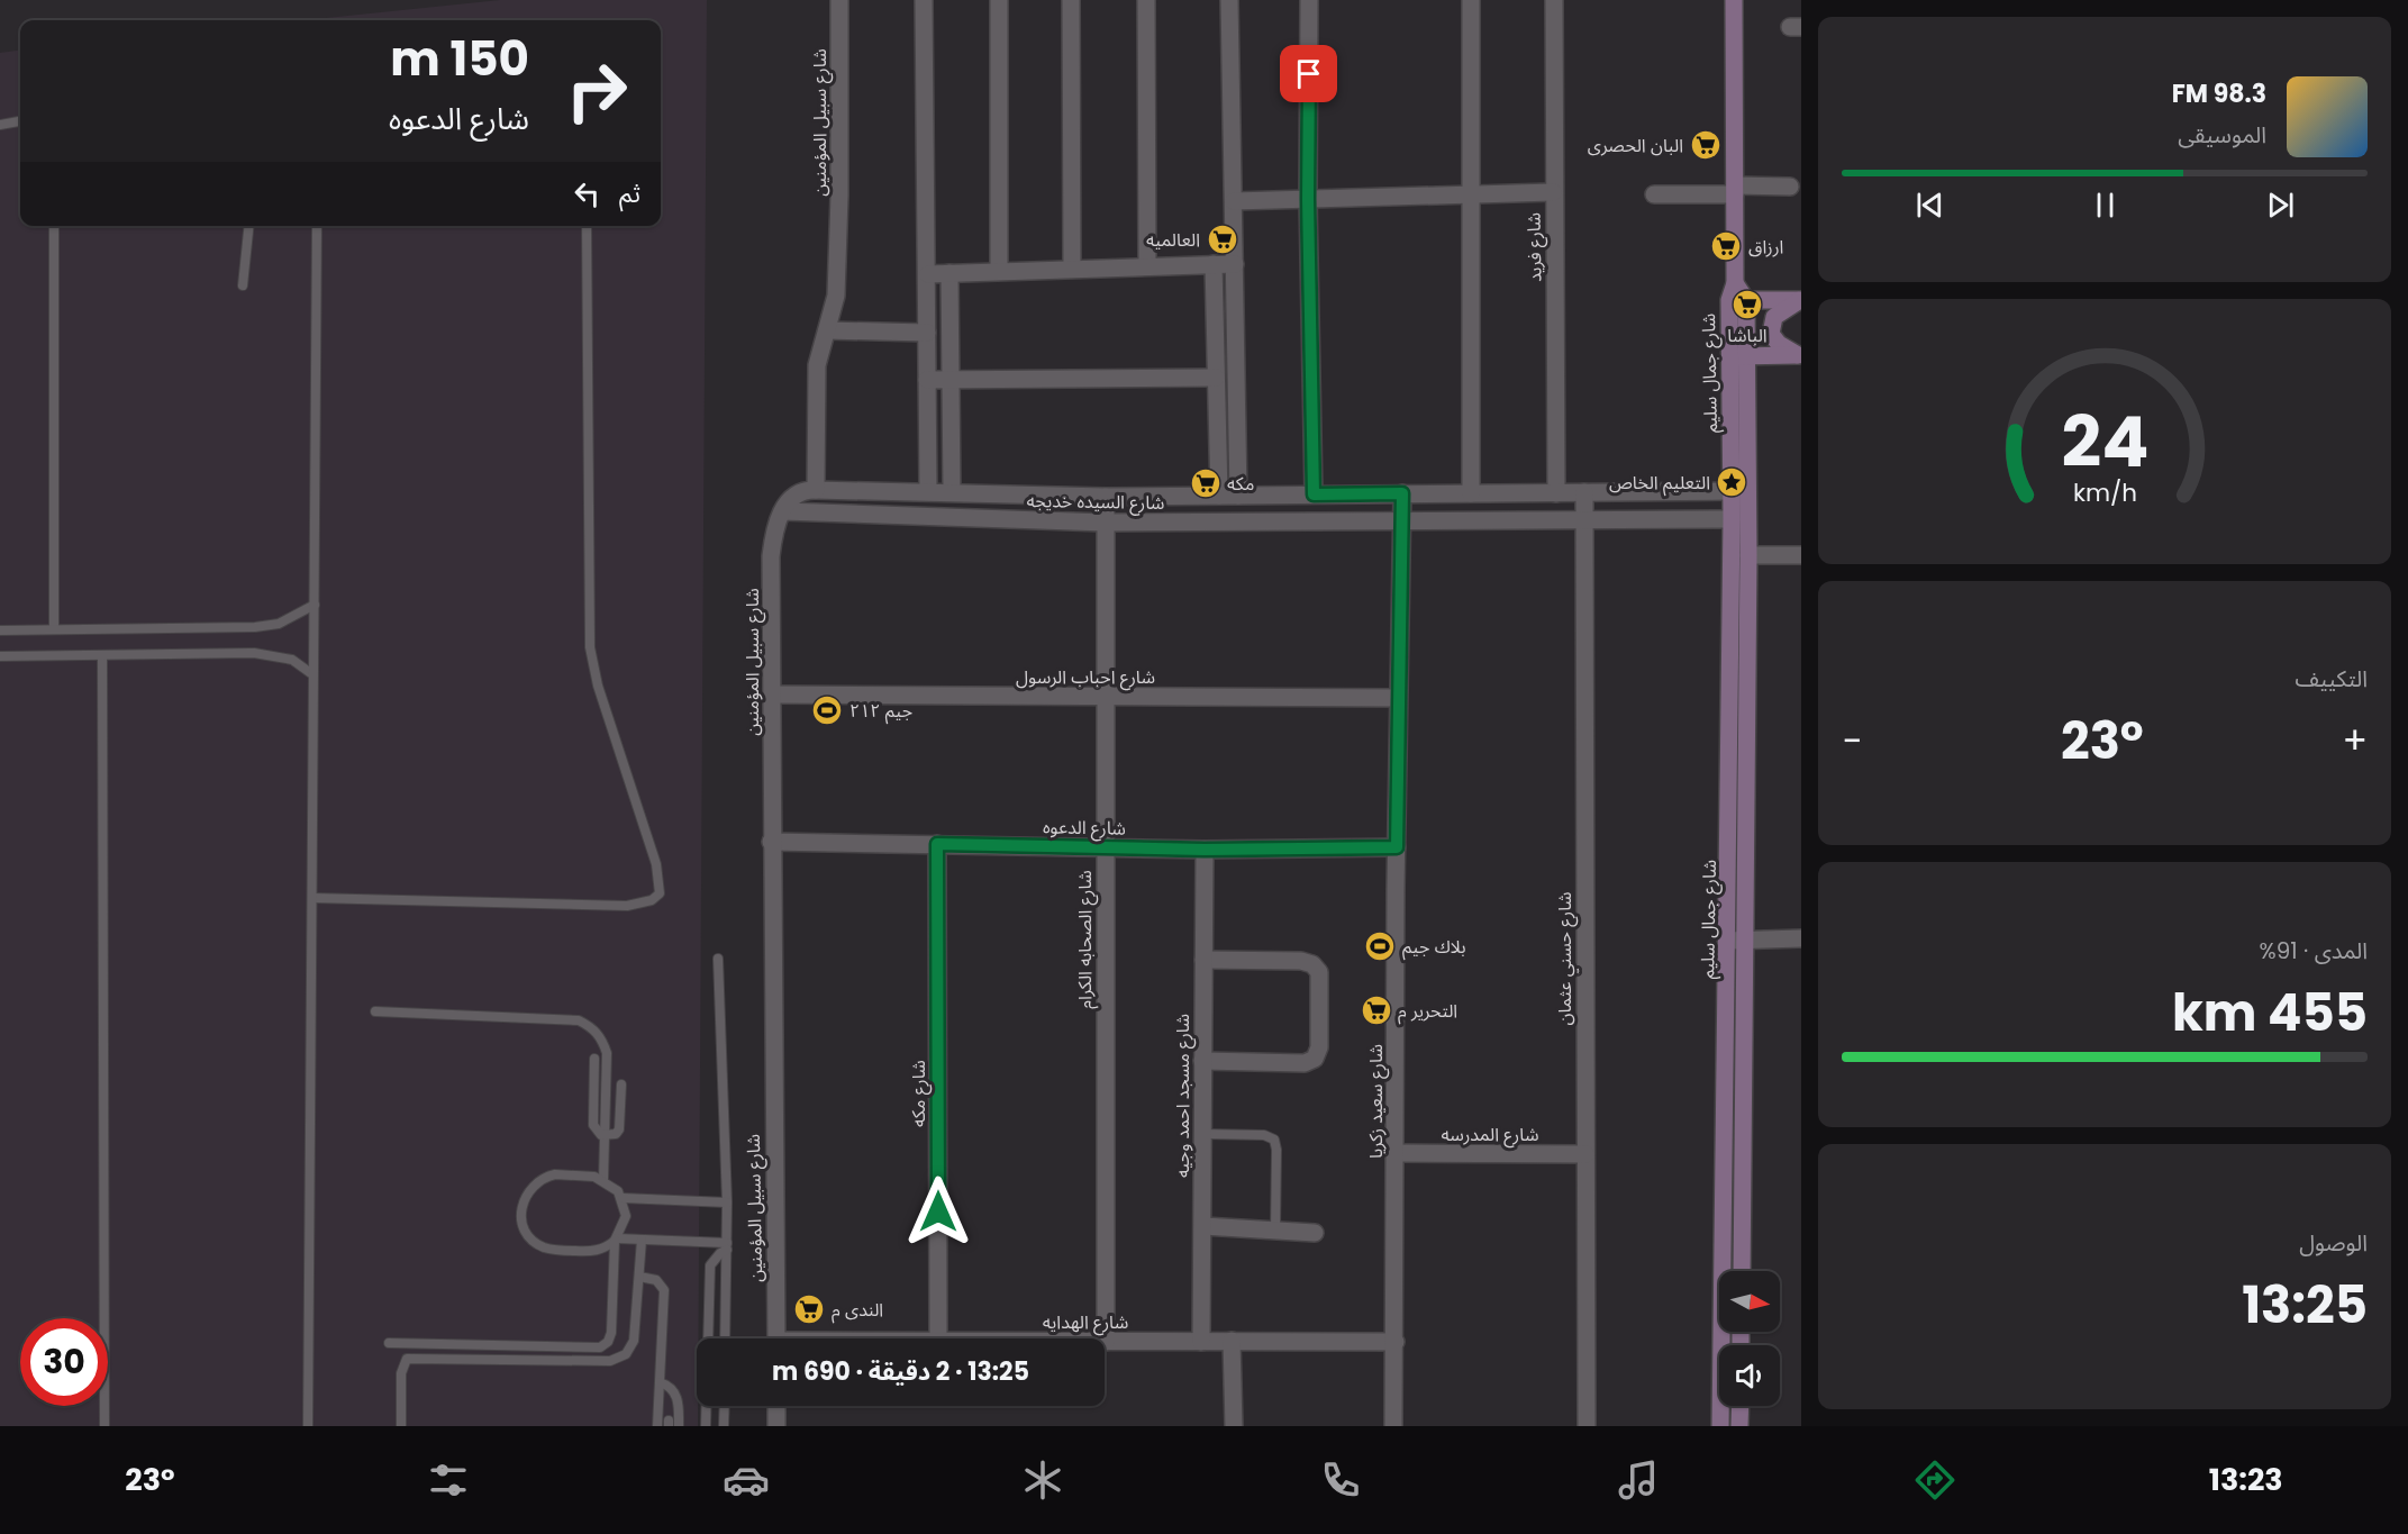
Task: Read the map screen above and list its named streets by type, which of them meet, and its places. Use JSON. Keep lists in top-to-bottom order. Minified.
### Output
{"streets":{"main road":["شارع جمال سليم"],"street":["شارع سبيل المؤمنين","شارع فريد","شارع السيده خديجه","شارع احباب الرسول","شارع الدعوه","شارع الصحابه الكرام","شارع حسني عثمان","شارع مكه","شارع مسجد احمد وجيه","شارع سعيد زكريا","شارع المدرسه","شارع الهدايه"]},"crossings":[["شارع سبيل المؤمنين","شارع السيده خديجه"],["شارع سبيل المؤمنين","شارع احباب الرسول"],["شارع سبيل المؤمنين","شارع الدعوه"],["شارع فريد","شارع السيده خديجه"],["شارع جمال سليم","شارع السيده خديجه"],["شارع السيده خديجه","شارع الصحابه الكرام"],["شارع السيده خديجه","شارع حسني عثمان"],["شارع السيده خديجه","شارع سعيد زكريا"],["شارع احباب الرسول","شارع الصحابه الكرام"],["شارع احباب الرسول","شارع سعيد زكريا"],["شارع الدعوه","شارع الصحابه الكرام"],["شارع الدعوه","شارع مكه"],["شارع الدعوه","شارع مسجد احمد وجيه"],["شارع الدعوه","شارع سعيد زكريا"],["شارع الصحابه الكرام","شارع الهدايه"],["شارع حسني عثمان","شارع المدرسه"],["شارع مسجد احمد وجيه","شارع الهدايه"],["شارع سعيد زكريا","شارع المدرسه"],["شارع سعيد زكريا","شارع الهدايه"]],"places":{"supermarket":["البان الحصرى","العالميه","ارزاق","الباشا","مكه","التحرير م","الندى م"],"place":["التعليم الخاص"],"sports":["جيم ٢١٢","بلاك جيم"]},"north":"right","page":{"turn":["150 m","شارع الدعوه"],"song":["98.3 FM","الموسيقى"],"then":"ثم","tile":["التكييف",["المدى · 91%","455 km"],["الوصول","13:25"]],"heat":["−","23°","+"],"limit":"30","trip":"13:25 · 2 دقيقة · 690 m","tabs":["13:23","23°"],"gauge":["24","km/h"]}}
